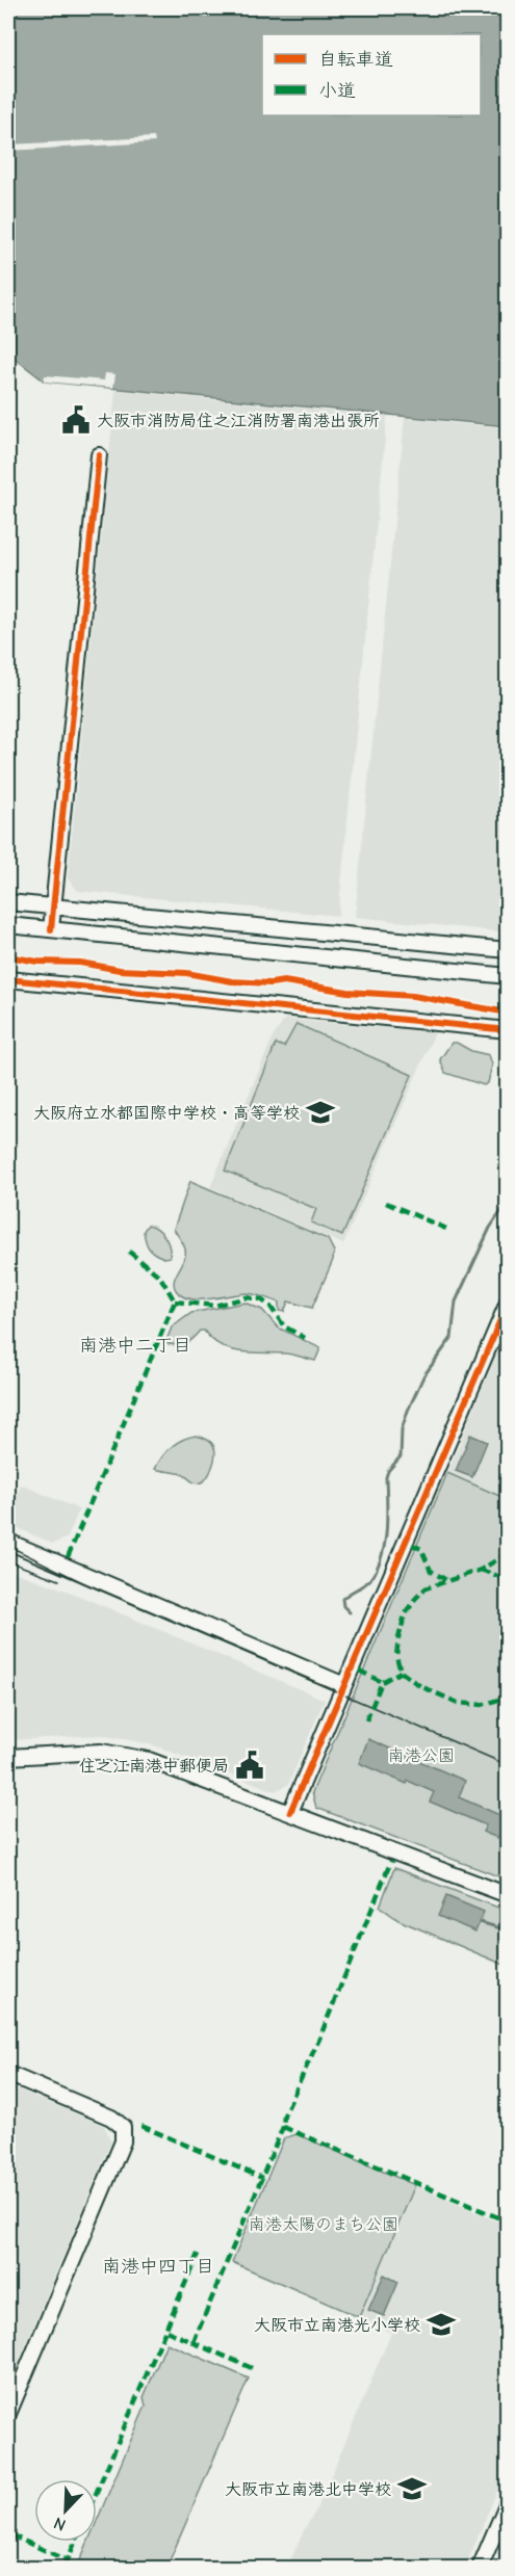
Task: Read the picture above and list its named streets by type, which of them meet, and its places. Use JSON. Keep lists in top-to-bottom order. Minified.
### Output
{"districts":["南港中二丁目","南港中四丁目"],"parks":["南港公園","南港太陽のまち公園"],"places":{"public building":["大阪市消防局住之江消防署南港出張所","住之江南港中郵便局"],"school or university":["大阪府立水都国際中学校・高等学校","大阪市立南港光小学校","大阪市立南港北中学校"]},"legend":["自転車道","小道"],"north":"bottom left"}
